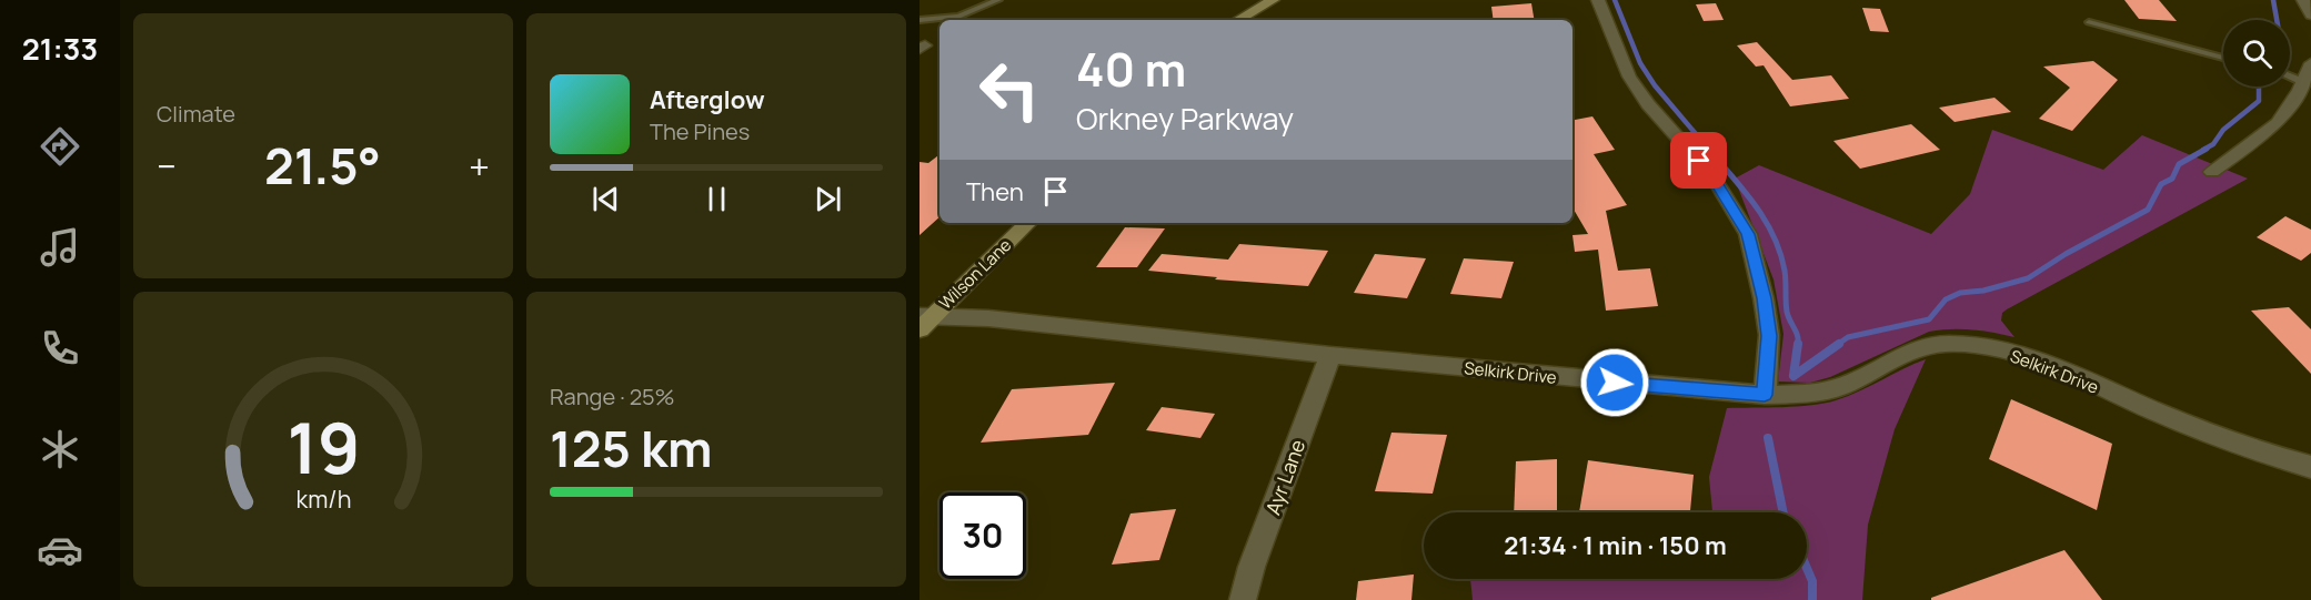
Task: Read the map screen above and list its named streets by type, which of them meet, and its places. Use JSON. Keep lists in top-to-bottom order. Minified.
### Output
{"streets":{"main road":["Wilson Lane"],"street":["Selkirk Drive","Ayr Lane"]},"crossings":[["Wilson Lane","Selkirk Drive"],["Selkirk Drive","Ayr Lane"]],"page":{"tabs":"21:33","tile":["Climate",["Range · 25%","125 km"]],"turn":["40 m","Orkney Parkway"],"song":["Afterglow","The Pines"],"heat":["−","21.5°","+"],"then":"Then","limit":"30","trip":"21:34 · 1 min · 150 m","gauge":["19","km/h"]}}
